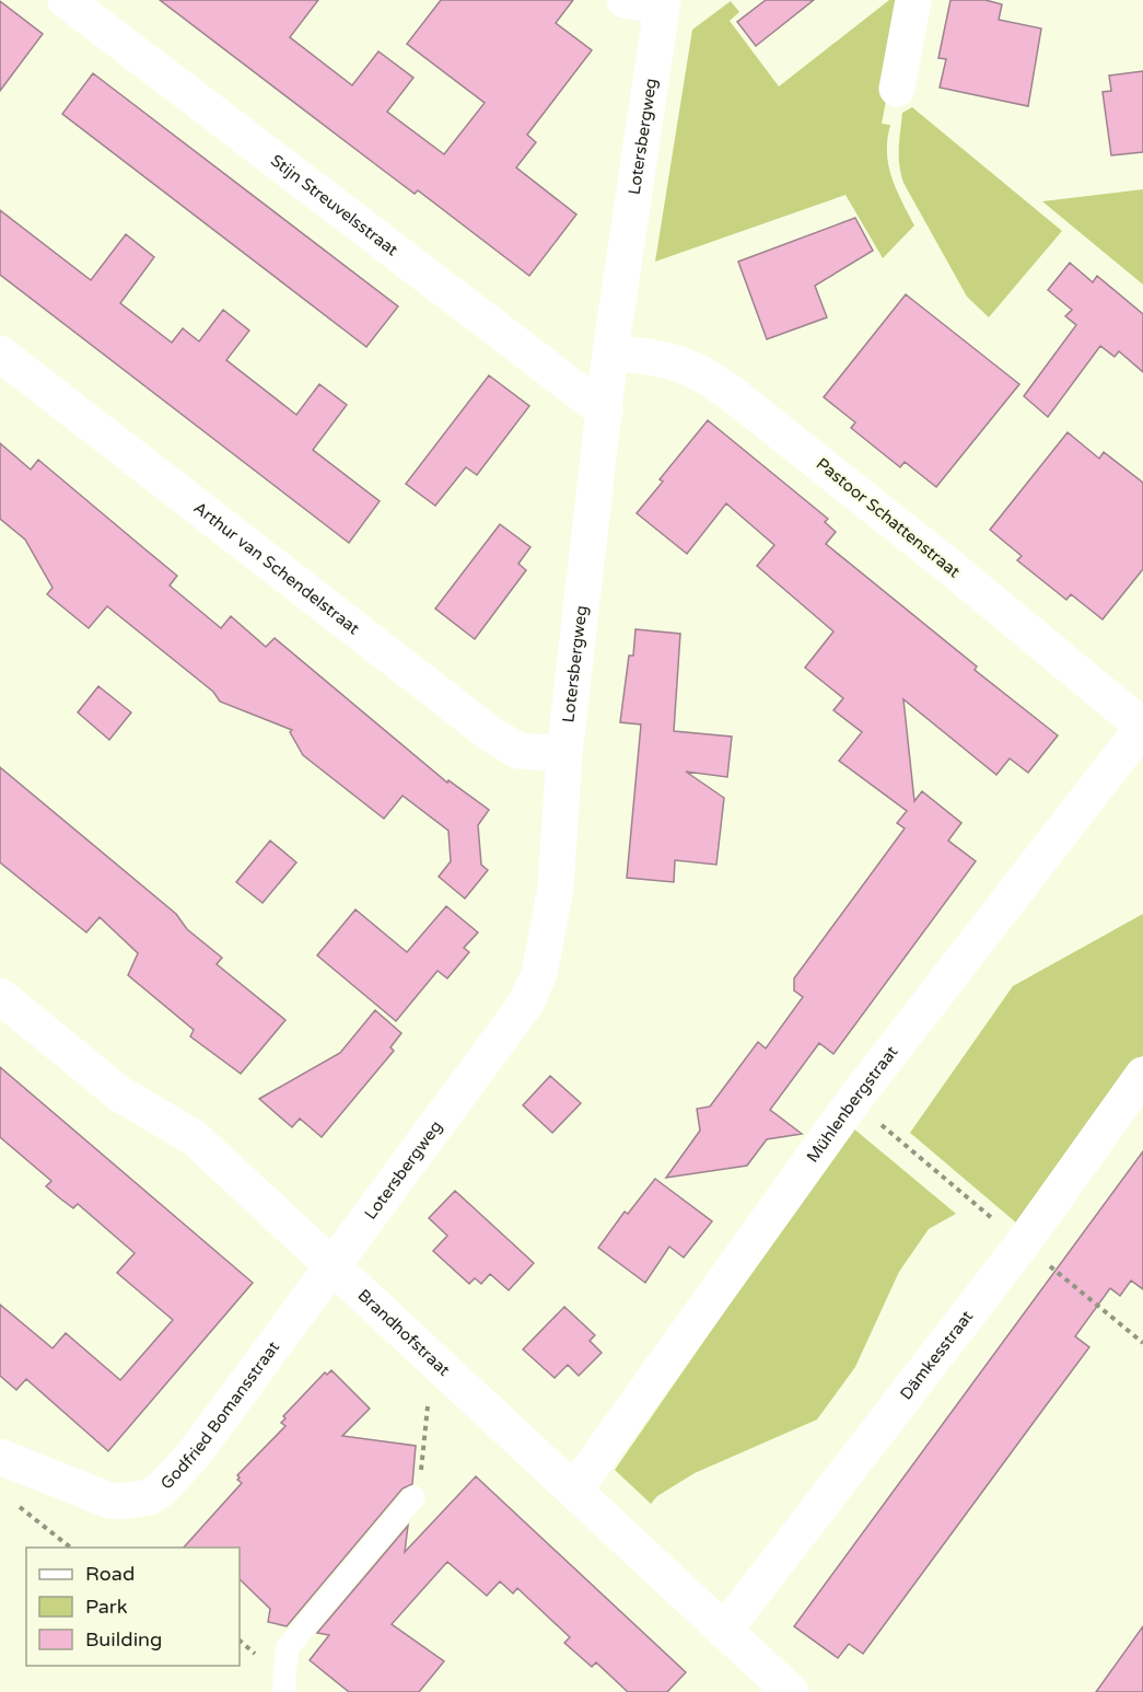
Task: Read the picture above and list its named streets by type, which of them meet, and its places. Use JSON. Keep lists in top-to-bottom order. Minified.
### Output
{"streets":{"street":["Lotersbergweg","Stijn Streuvelsstraat","Pastoor Schattenstraat","Arthur van Schendelstraat","Mühlenbergstraat","Brandhofstraat","Dämkesstraat","Godfried Bomansstraat"]},"crossings":[["Lotersbergweg","Stijn Streuvelsstraat"],["Lotersbergweg","Pastoor Schattenstraat"],["Lotersbergweg","Arthur van Schendelstraat"],["Lotersbergweg","Brandhofstraat"],["Lotersbergweg","Godfried Bomansstraat"],["Pastoor Schattenstraat","Mühlenbergstraat"],["Mühlenbergstraat","Brandhofstraat"],["Brandhofstraat","Dämkesstraat"],["Brandhofstraat","Godfried Bomansstraat"]],"legend":["Road","Park","Building"]}
